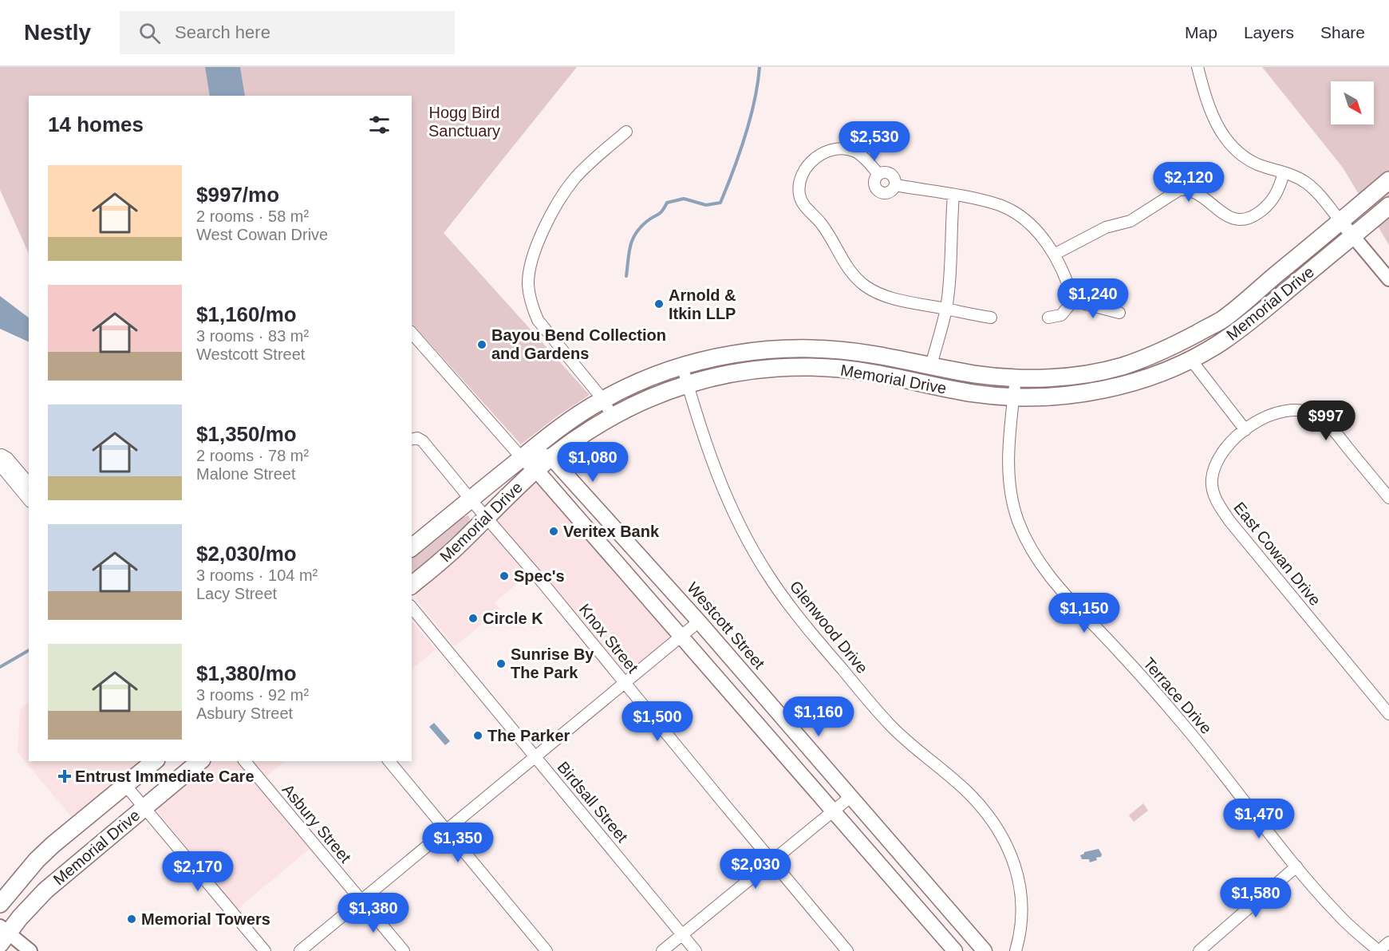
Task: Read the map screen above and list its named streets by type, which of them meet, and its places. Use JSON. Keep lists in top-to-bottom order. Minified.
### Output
{"streets":{"main road":["Memorial Drive","Westcott Street"],"street":["East Cowan Drive","Glenwood Drive","Knox Street","Terrace Drive","Birdsall Street","Asbury Street"]},"crossings":[["Memorial Drive","Westcott Street"],["Memorial Drive","Glenwood Drive"],["Memorial Drive","Knox Street"],["Memorial Drive","Terrace Drive"]],"parks":["Hogg Bird Sanctuary"],"places":{"other":["Arnold & Itkin LLP","Bayou Bend Collection and Gardens","Veritex Bank","Spec's","Circle K","Sunrise By The Park","The Parker","Memorial Towers"],"health":["Entrust Immediate Care"]},"north":"bottom right","page":{"header":"Nestly","search":"Search here","nav":["Map","Layers","Share"],"heading":"14 homes","price":["$2,530","$2,120","$1,240","$997","$1,080","$1,150","$1,160","$1,500","$1,470","$1,350","$2,030","$2,170","$1,580","$1,380"],"list":[{"name":"$997/mo","note":"2 rooms · 58 m² · West Cowan Drive"},{"name":"$1,160/mo","note":"3 rooms · 83 m² · Westcott Street"},{"name":"$1,350/mo","note":"2 rooms · 78 m² · Malone Street"},{"name":"$2,030/mo","note":"3 rooms · 104 m² · Lacy Street"},{"name":"$1,380/mo","note":"3 rooms · 92 m² · Asbury Street"}]}}
